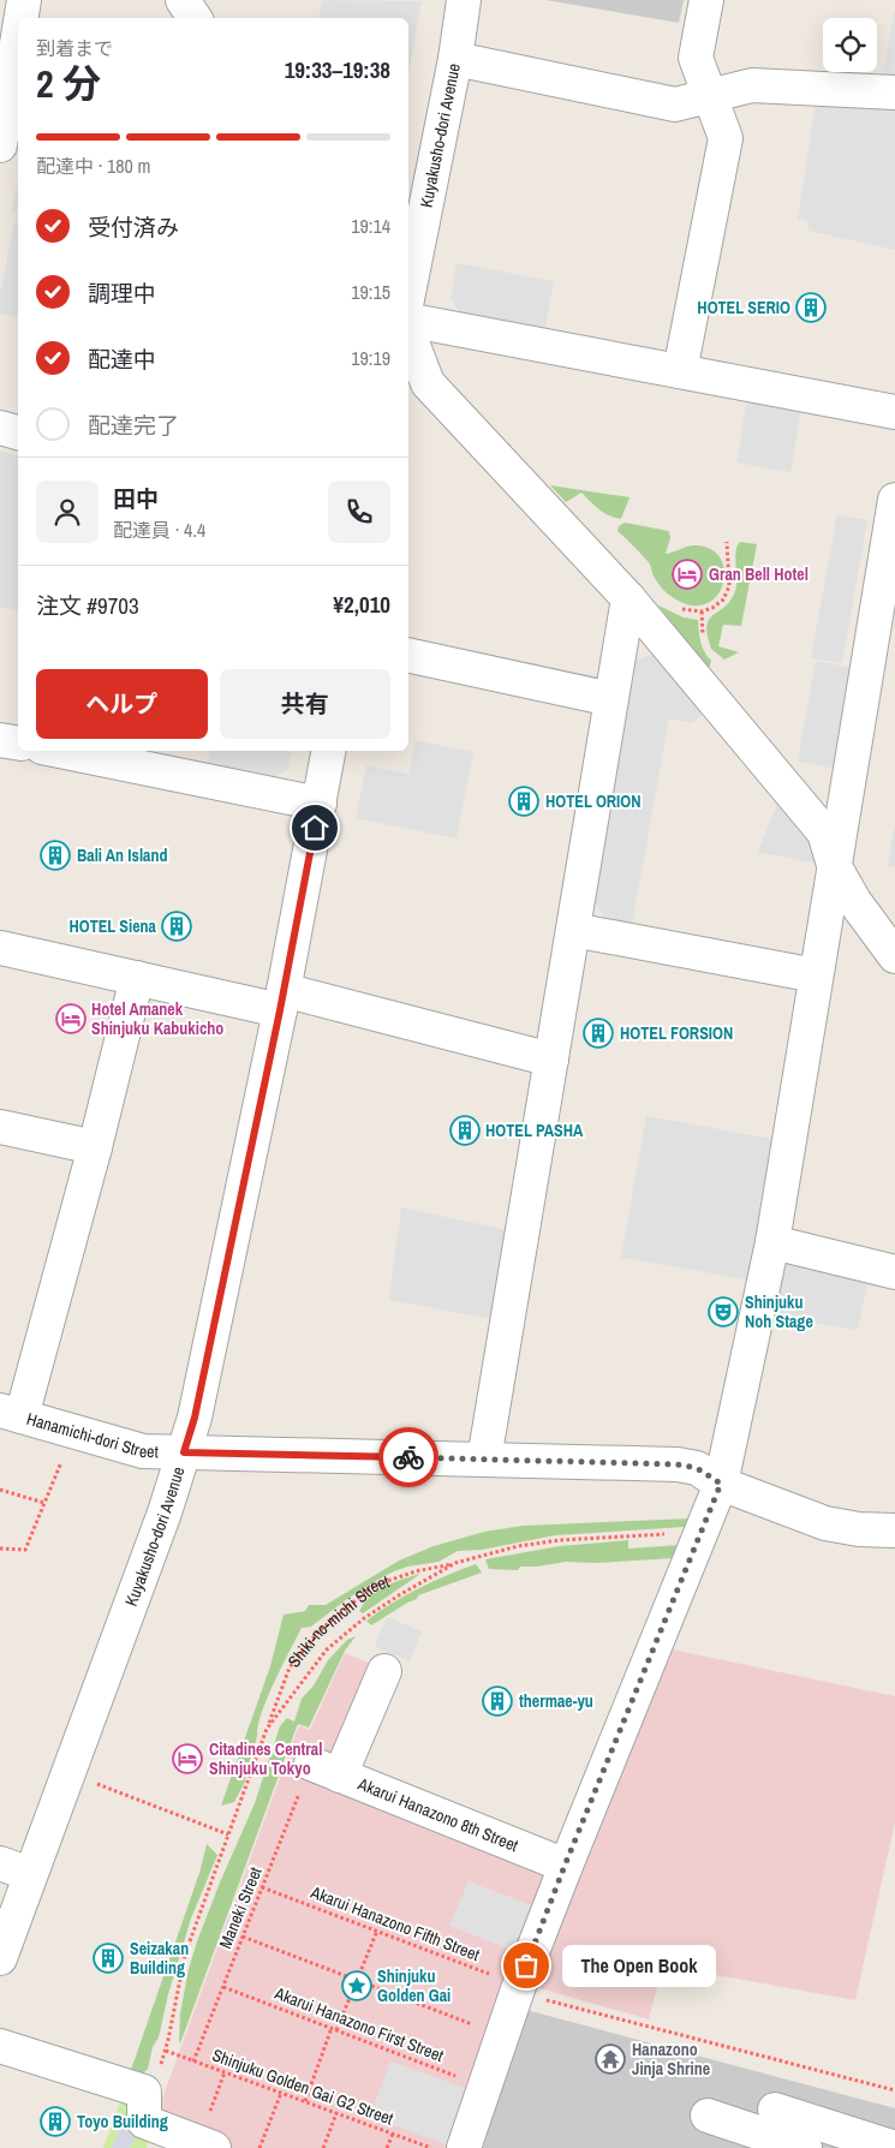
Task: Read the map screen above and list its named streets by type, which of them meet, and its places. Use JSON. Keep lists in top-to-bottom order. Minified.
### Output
{"streets":{"street":["Kuyakusho-dori Avenue","Hanamichi-dori Street","Akarui Hanazono 8th Street"],"path":["Shiki-no-michi Street","Maneki Street","Akarui Hanazono Fifth Street","Akarui Hanazono First Street","Shinjuku Golden Gai G2 Street"]},"crossings":[["Kuyakusho-dori Avenue","Hanamichi-dori Street"],["Akarui Hanazono 8th Street","Maneki Street"],["Maneki Street","Akarui Hanazono Fifth Street"],["Maneki Street","Akarui Hanazono First Street"],["Maneki Street","Shinjuku Golden Gai G2 Street"]],"places":{"building":["HOTEL SERIO","HOTEL ORION","Bali An Island","HOTEL Siena","HOTEL FORSION","HOTEL PASHA","thermae-yu","Seizakan Building","Toyo Building"],"hotel":["Gran Bell Hotel","Hotel Amanek Shinjuku Kabukicho","Citadines Central Shinjuku Tokyo"],"theatre":["Shinjuku Noh Stage"],"other":["The Open Book"],"place":["Shinjuku Golden Gai"],"temple":["Hanazono Jinja Shrine"]},"page":{"heading":["2 分","到着まで","19:33–19:38"],"panel":["田中","配達員 · 4.4","注文 #9703","¥2,010"],"bar":"配達中 · 180 m","list":[["受付済み","19:14"],["調理中","19:15"],["配達中","19:19"],"配達完了"],"buttons":["ヘルプ","共有"],"bubble":"The Open Book"}}
